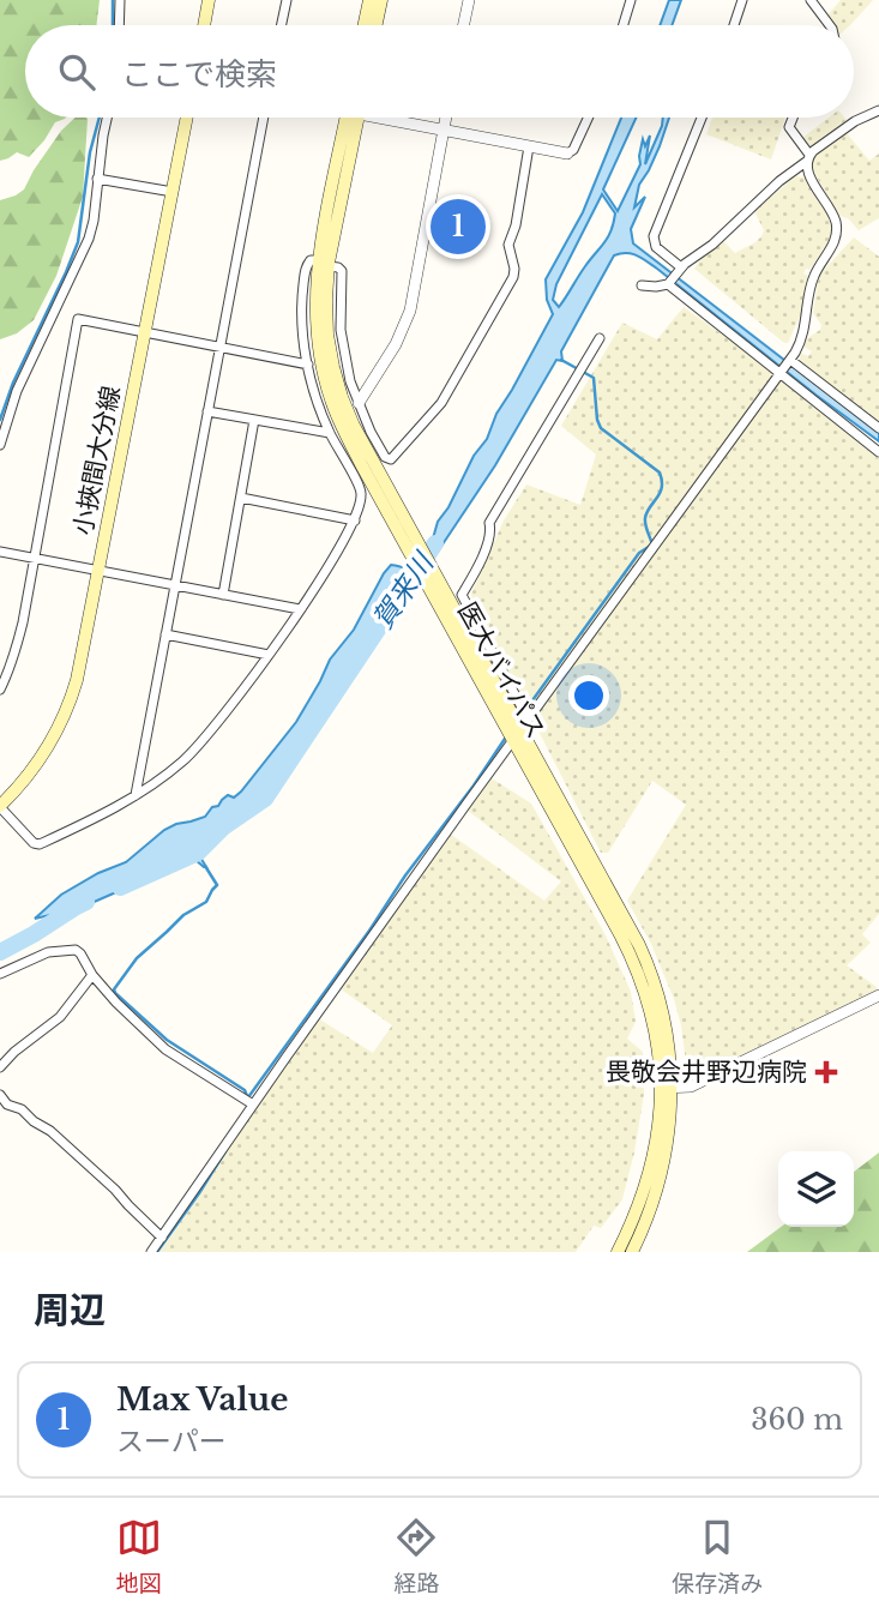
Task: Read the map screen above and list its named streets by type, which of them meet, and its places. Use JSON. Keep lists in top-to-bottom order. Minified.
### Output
{"streets":{"main road":["小挾間大分線","医大バイパス"]},"water":["賀来川"],"places":{"health":["畏敬会井野辺病院"]},"page":{"search":"ここで検索","pins":"1","heading":"周辺","list":[{"mark":"1","name":"Max Value","note":"スーパー","value":"360 m"}],"nav":["地図","経路","保存済み"]}}
